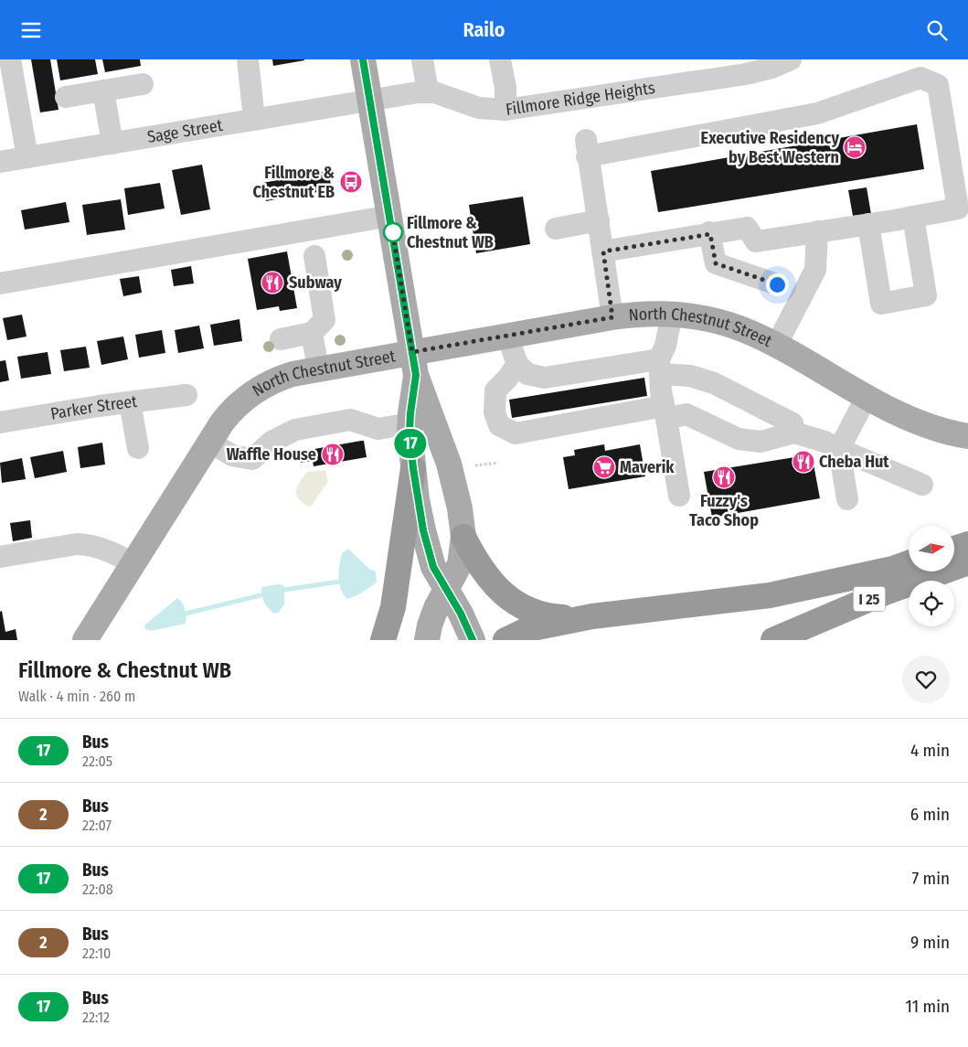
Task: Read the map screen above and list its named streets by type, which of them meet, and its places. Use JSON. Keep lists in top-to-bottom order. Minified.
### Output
{"streets":{"highway":["I 25"],"main road":["North Chestnut Street"],"street":["Fillmore Ridge Heights","Sage Street","Parker Street"]},"crossings":[["Fillmore Ridge Heights","Sage Street"]],"places":{"hotel":["Executive Residency by Best Western"],"bus stop":["Fillmore & Chestnut EB"],"other":["Fillmore & Chestnut WB"],"restaurant":["Subway","Waffle House","Cheba Hut","Fuzzy's Taco Shop"],"supermarket":["Maverik"]},"lines":["bus line 17"],"north":"right","page":{"header":"Railo","on_map":"17","heading":["Fillmore & Chestnut WB","Walk · 4 min · 260 m"],"list":[{"mark":"17","name":"Bus","note":"22:05","value":"4 min"},{"mark":"2","name":"Bus","note":"22:07","value":"6 min"},{"mark":"17","name":"Bus","note":"22:08","value":"7 min"},{"mark":"2","name":"Bus","note":"22:10","value":"9 min"},{"mark":"17","name":"Bus","note":"22:12","value":"11 min"}]}}
